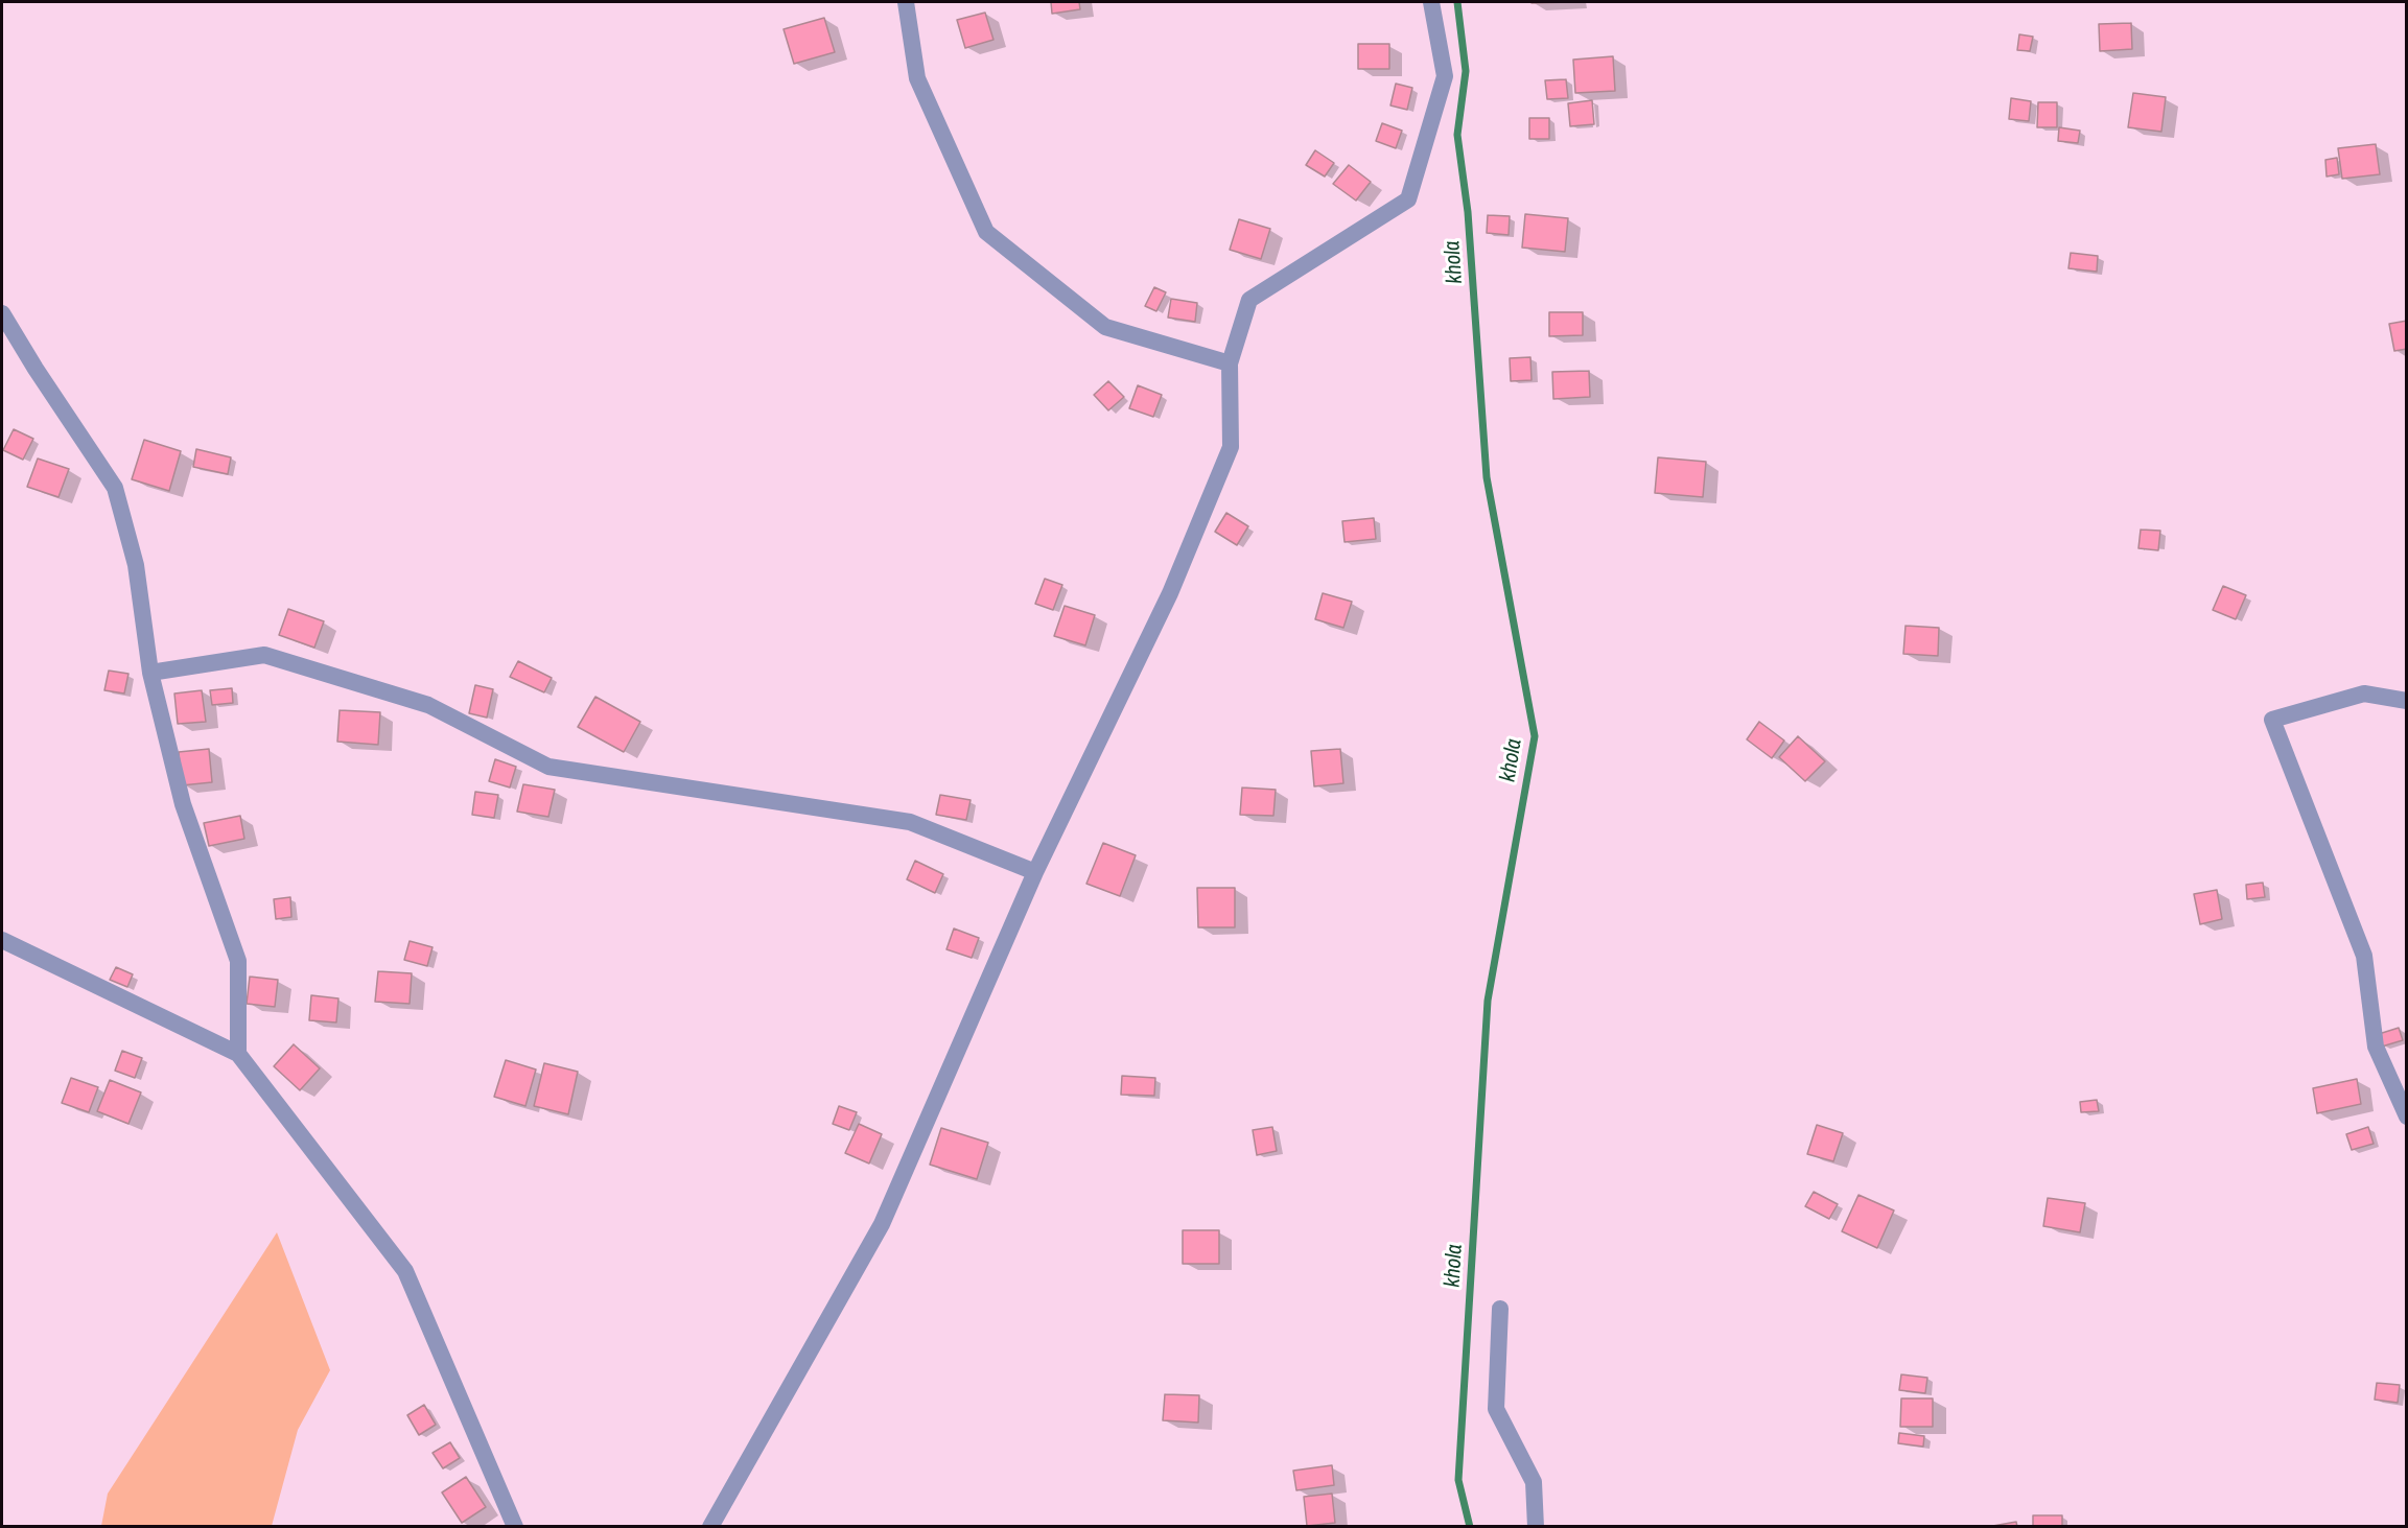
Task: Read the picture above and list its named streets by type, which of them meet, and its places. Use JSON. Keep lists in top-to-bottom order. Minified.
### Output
{"water":["khola"]}
